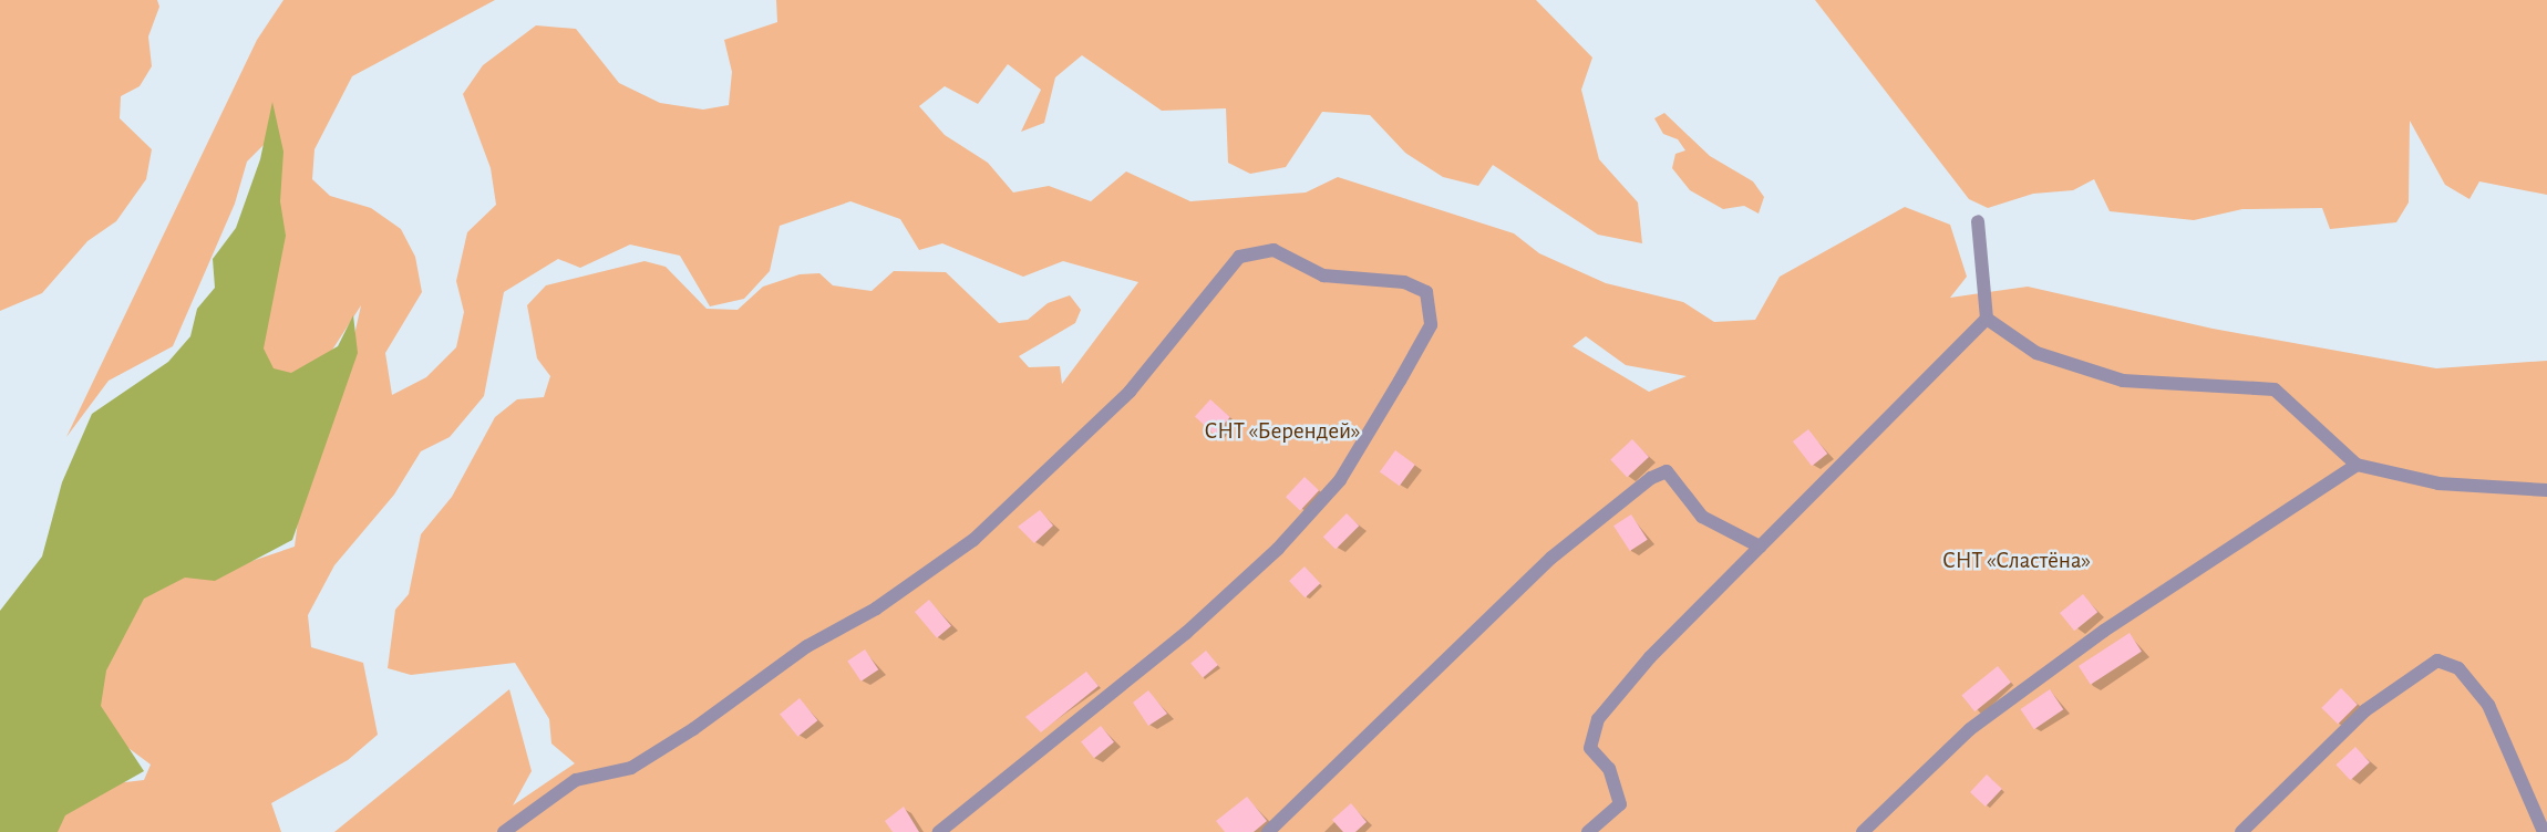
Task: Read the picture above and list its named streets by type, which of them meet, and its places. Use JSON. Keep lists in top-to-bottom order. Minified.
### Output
{"parks":["СНТ «Берендей»","СНТ «Сластёна»"]}
